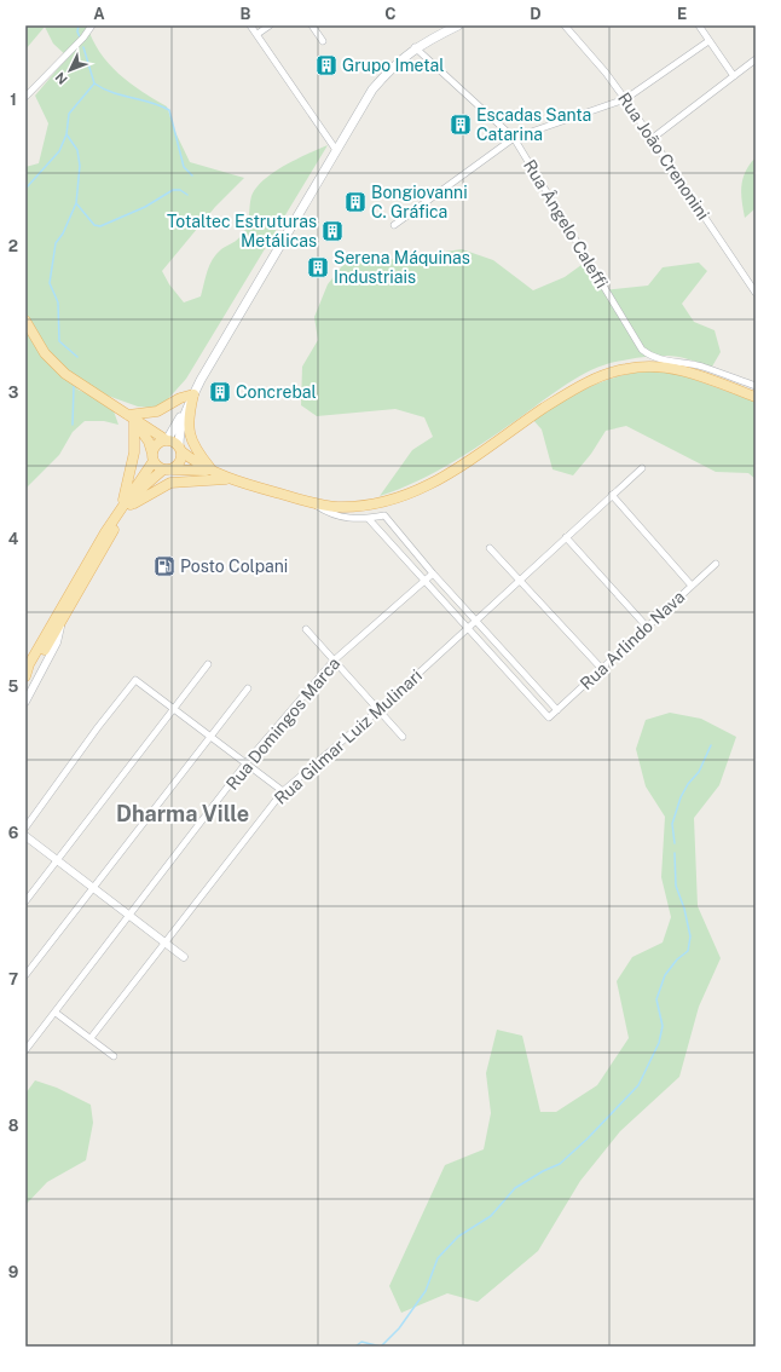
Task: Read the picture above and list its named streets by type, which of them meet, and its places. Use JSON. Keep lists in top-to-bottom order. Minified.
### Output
{"streets":{"street":["Rua João Crenonini","Rua Ângelo Caleffi","Rua Arlindo Nava","Rua Domingos Marca","Rua Gilmar Luiz Mulinari"]},"crossings":[["Rua Arlindo Nava","Rua Gilmar Luiz Mulinari"]],"districts":["Dharma Ville"],"places":{"building":["Grupo Imetal","Escadas Santa Catarina","Bongiovanni C. Gráfica","Totaltec Estruturas Metálicas","Serena Máquinas Industriais","Concrebal"],"fuel station":["Posto Colpani"]},"north":"bottom left","grid":{"columns":["A","B","C","D","E"],"rows":["1","2","3","4","5","6","7","8","9"]}}
